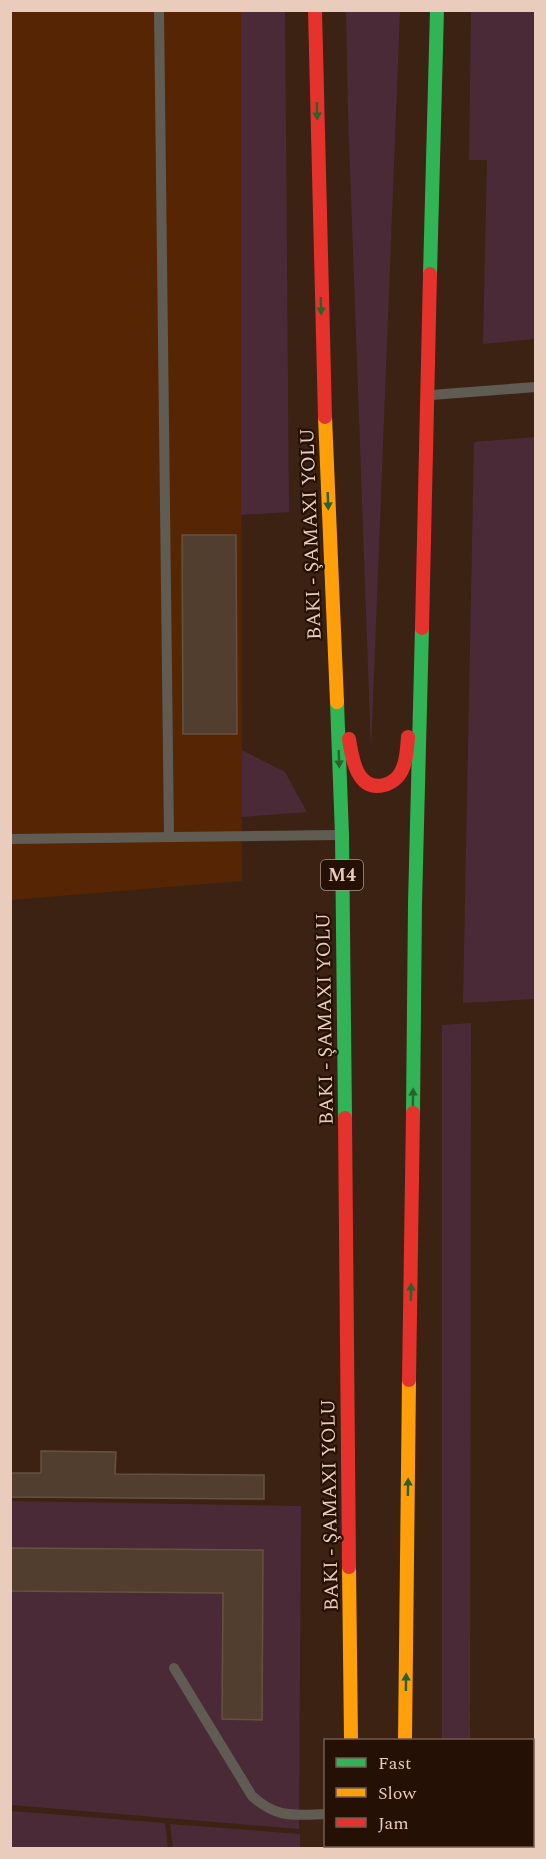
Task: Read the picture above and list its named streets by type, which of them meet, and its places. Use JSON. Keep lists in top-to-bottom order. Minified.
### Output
{"streets":{"highway":["M4"]},"legend":["Fast","Slow","Jam"]}
